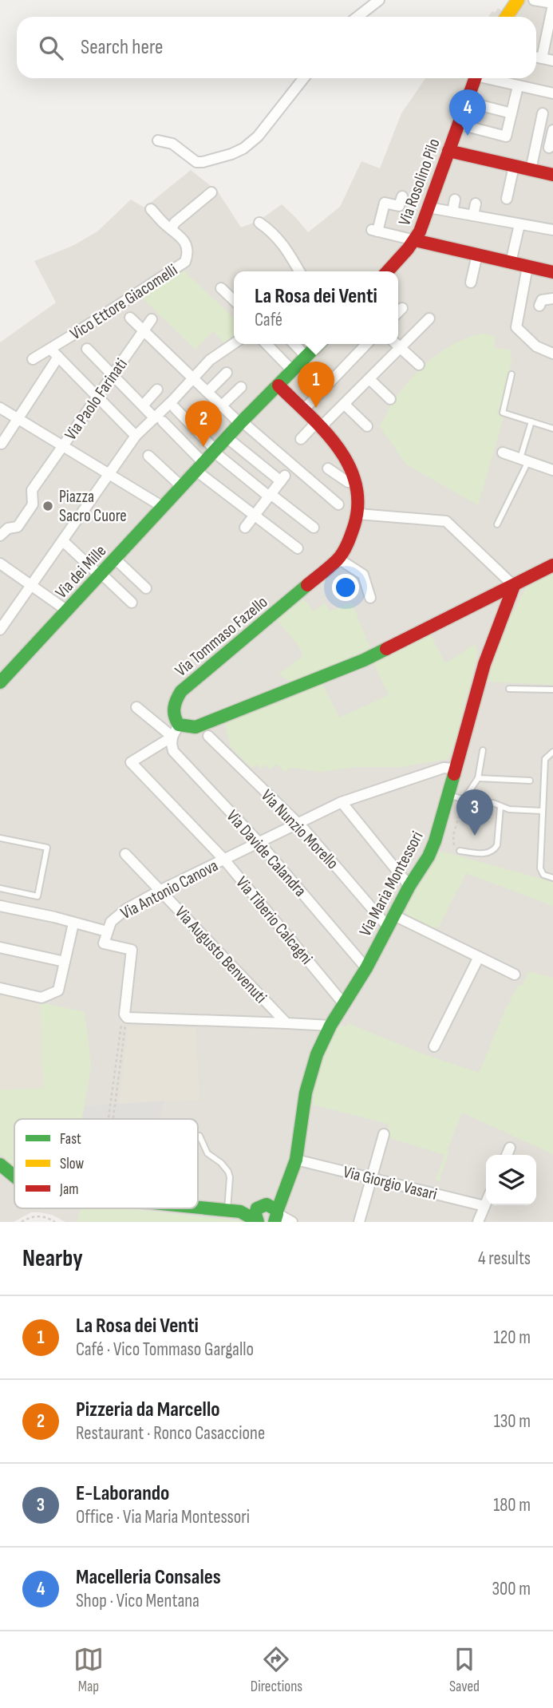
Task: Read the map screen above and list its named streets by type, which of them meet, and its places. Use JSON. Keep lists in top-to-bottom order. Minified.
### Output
{"streets":{"main road":["Via Rosolino Pilo","Via dei Mille","Via Tommaso Fazello","Via Maria Montessori"],"street":["Vico Ettore Giacomelli","Via Paolo Farinati","Via Nunzio Morello","Via Davide Calandra","Via Antonio Canova","Via Tiberio Calcagni","Via Augusto Benvenuti","Via Giorgio Vasari"]},"crossings":[["Via dei Mille","Via Tommaso Fazello"],["Via Tommaso Fazello","Via Davide Calandra"],["Via Tommaso Fazello","Via Tiberio Calcagni"],["Via Nunzio Morello","Via Maria Montessori"],["Via Nunzio Morello","Via Antonio Canova"],["Via Davide Calandra","Via Maria Montessori"],["Via Davide Calandra","Via Antonio Canova"],["Via Davide Calandra","Via Tiberio Calcagni"],["Via Maria Montessori","Via Antonio Canova"],["Via Maria Montessori","Via Tiberio Calcagni"],["Via Maria Montessori","Via Giorgio Vasari"],["Via Antonio Canova","Via Tiberio Calcagni"],["Via Antonio Canova","Via Augusto Benvenuti"]],"places":["Piazza Sacro Cuore"],"legend":["Fast","Slow","Jam"],"page":{"search":"Search here","pins":["4","1","2","3"],"popup":["La Rosa dei Venti","Café"],"heading":["Nearby","4 results"],"list":[{"mark":"1","name":"La Rosa dei Venti","note":"Café · Vico Tommaso Gargallo","value":"120 m"},{"mark":"2","name":"Pizzeria da Marcello","note":"Restaurant · Ronco Casaccione","value":"130 m"},{"mark":"3","name":"E-Laborando","note":"Office · Via Maria Montessori","value":"180 m"},{"mark":"4","name":"Macelleria Consales","note":"Shop · Vico Mentana","value":"300 m"}],"nav":["Map","Directions","Saved"]}}
